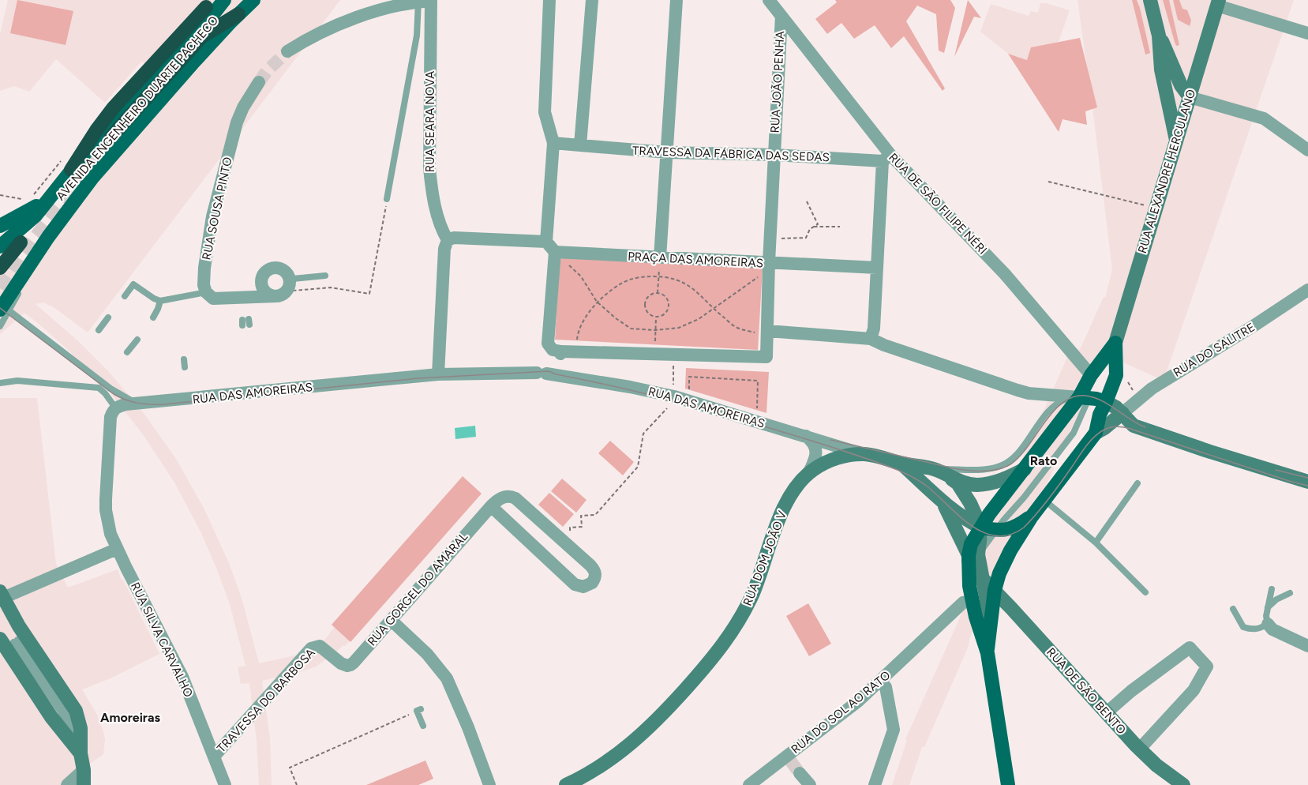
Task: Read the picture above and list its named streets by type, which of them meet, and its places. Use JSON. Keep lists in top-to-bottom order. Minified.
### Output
{"streets":{"main road":["AVENIDA ENGENHEIRO DUARTE PACHECO","RUA ALEXANDRE HERCULANO","RUA DOM JOÃO V","RUA DE SÃO BENTO"],"street":["RUA JOÃO PENHA","RUA SEARA NOVA","TRAVESSA DA FÁBRICA DAS SEDAS","RUA DE SÃO FILIPE NÉRI","RUA SOUSA PINTO","PRAÇA DAS AMOREIRAS","RUA DO SALITRE","RUA DAS AMOREIRAS","RUA GORGEL DO AMARAL","RUA SILVA CARVALHO","TRAVESSA DO BARBOSA","RUA DO SOL AO RATO"]},"crossings":[["RUA JOÃO PENHA","TRAVESSA DA FÁBRICA DAS SEDAS"],["RUA JOÃO PENHA","RUA DE SÃO FILIPE NÉRI"],["RUA JOÃO PENHA","PRAÇA DAS AMOREIRAS"],["TRAVESSA DA FÁBRICA DAS SEDAS","RUA DE SÃO FILIPE NÉRI"],["RUA ALEXANDRE HERCULANO","RUA DE SÃO FILIPE NÉRI"],["RUA DAS AMOREIRAS","RUA DOM JOÃO V"],["RUA DAS AMOREIRAS","RUA SILVA CARVALHO"],["RUA GORGEL DO AMARAL","TRAVESSA DO BARBOSA"],["RUA SILVA CARVALHO","TRAVESSA DO BARBOSA"]],"districts":["Rato","Amoreiras"]}
